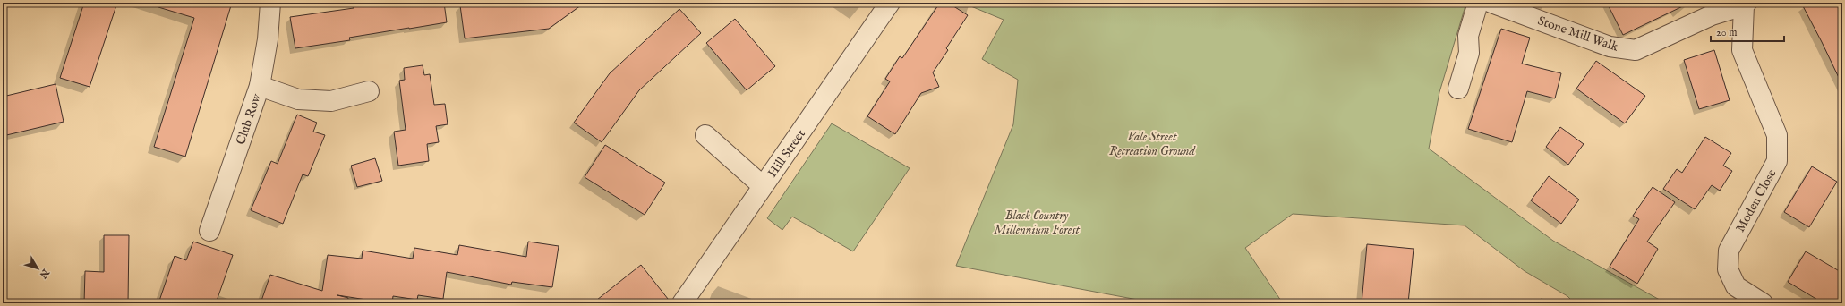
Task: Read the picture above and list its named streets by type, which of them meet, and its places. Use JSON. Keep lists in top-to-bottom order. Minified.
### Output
{"streets":{"street":["Stone Mill Walk","Club Row","Hill Street","Moden Close"]},"crossings":[["Stone Mill Walk","Moden Close"]],"parks":["Vale Street Recreation Ground","Black Country Millennium Forest"],"scale_bar":"20 m","north":"bottom right"}
